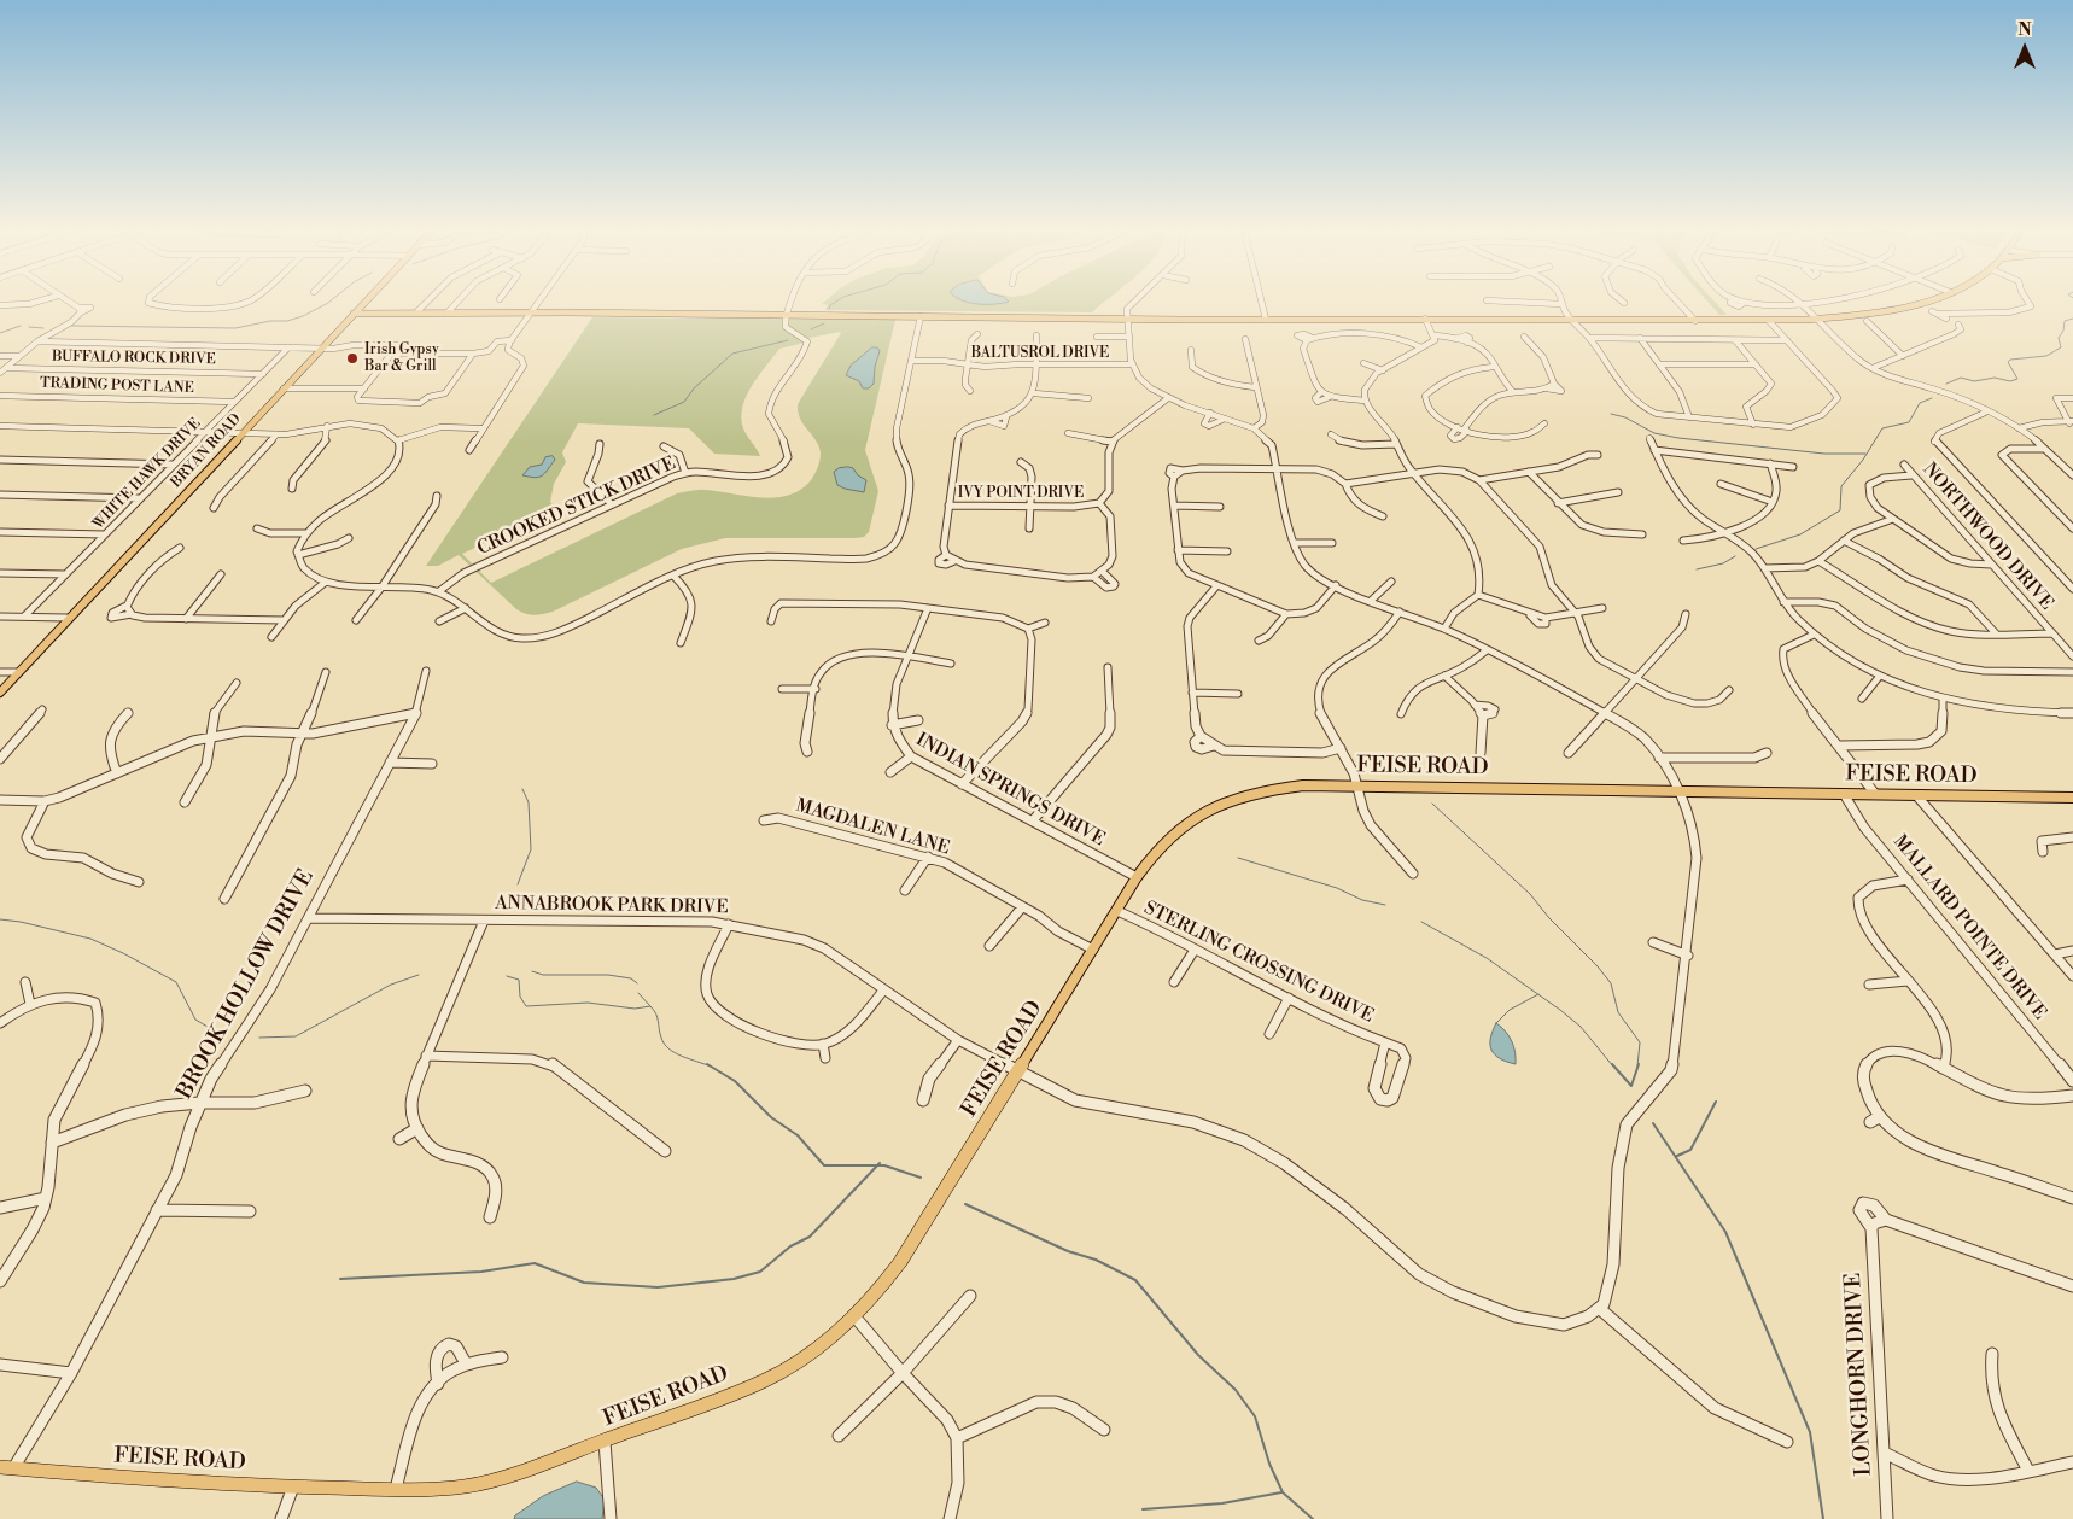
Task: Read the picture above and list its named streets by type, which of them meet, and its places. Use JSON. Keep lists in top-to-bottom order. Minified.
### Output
{"streets":{"main road":["BRYAN ROAD","FEISE ROAD"],"street":["BALTUSROL DRIVE","BUFFALO ROCK DRIVE","TRADING POST LANE","WHITE HAWK DRIVE","IVY POINT DRIVE","CROOKED STICK DRIVE","NORTHWOOD DRIVE","INDIAN SPRINGS DRIVE","MAGDALEN LANE","ANNABROOK PARK DRIVE","MALLARD POINTE DRIVE","STERLING CROSSING DRIVE","BROOK HOLLOW DRIVE","LONGHORN DRIVE"]},"crossings":[["BUFFALO ROCK DRIVE","WHITE HAWK DRIVE"],["TRADING POST LANE","WHITE HAWK DRIVE"],["FEISE ROAD","INDIAN SPRINGS DRIVE"],["FEISE ROAD","MAGDALEN LANE"],["FEISE ROAD","ANNABROOK PARK DRIVE"],["FEISE ROAD","MALLARD POINTE DRIVE"],["FEISE ROAD","STERLING CROSSING DRIVE"],["FEISE ROAD","BROOK HOLLOW DRIVE"],["ANNABROOK PARK DRIVE","BROOK HOLLOW DRIVE"]],"places":["Irish Gypsy Bar & Grill"],"north":"top"}
